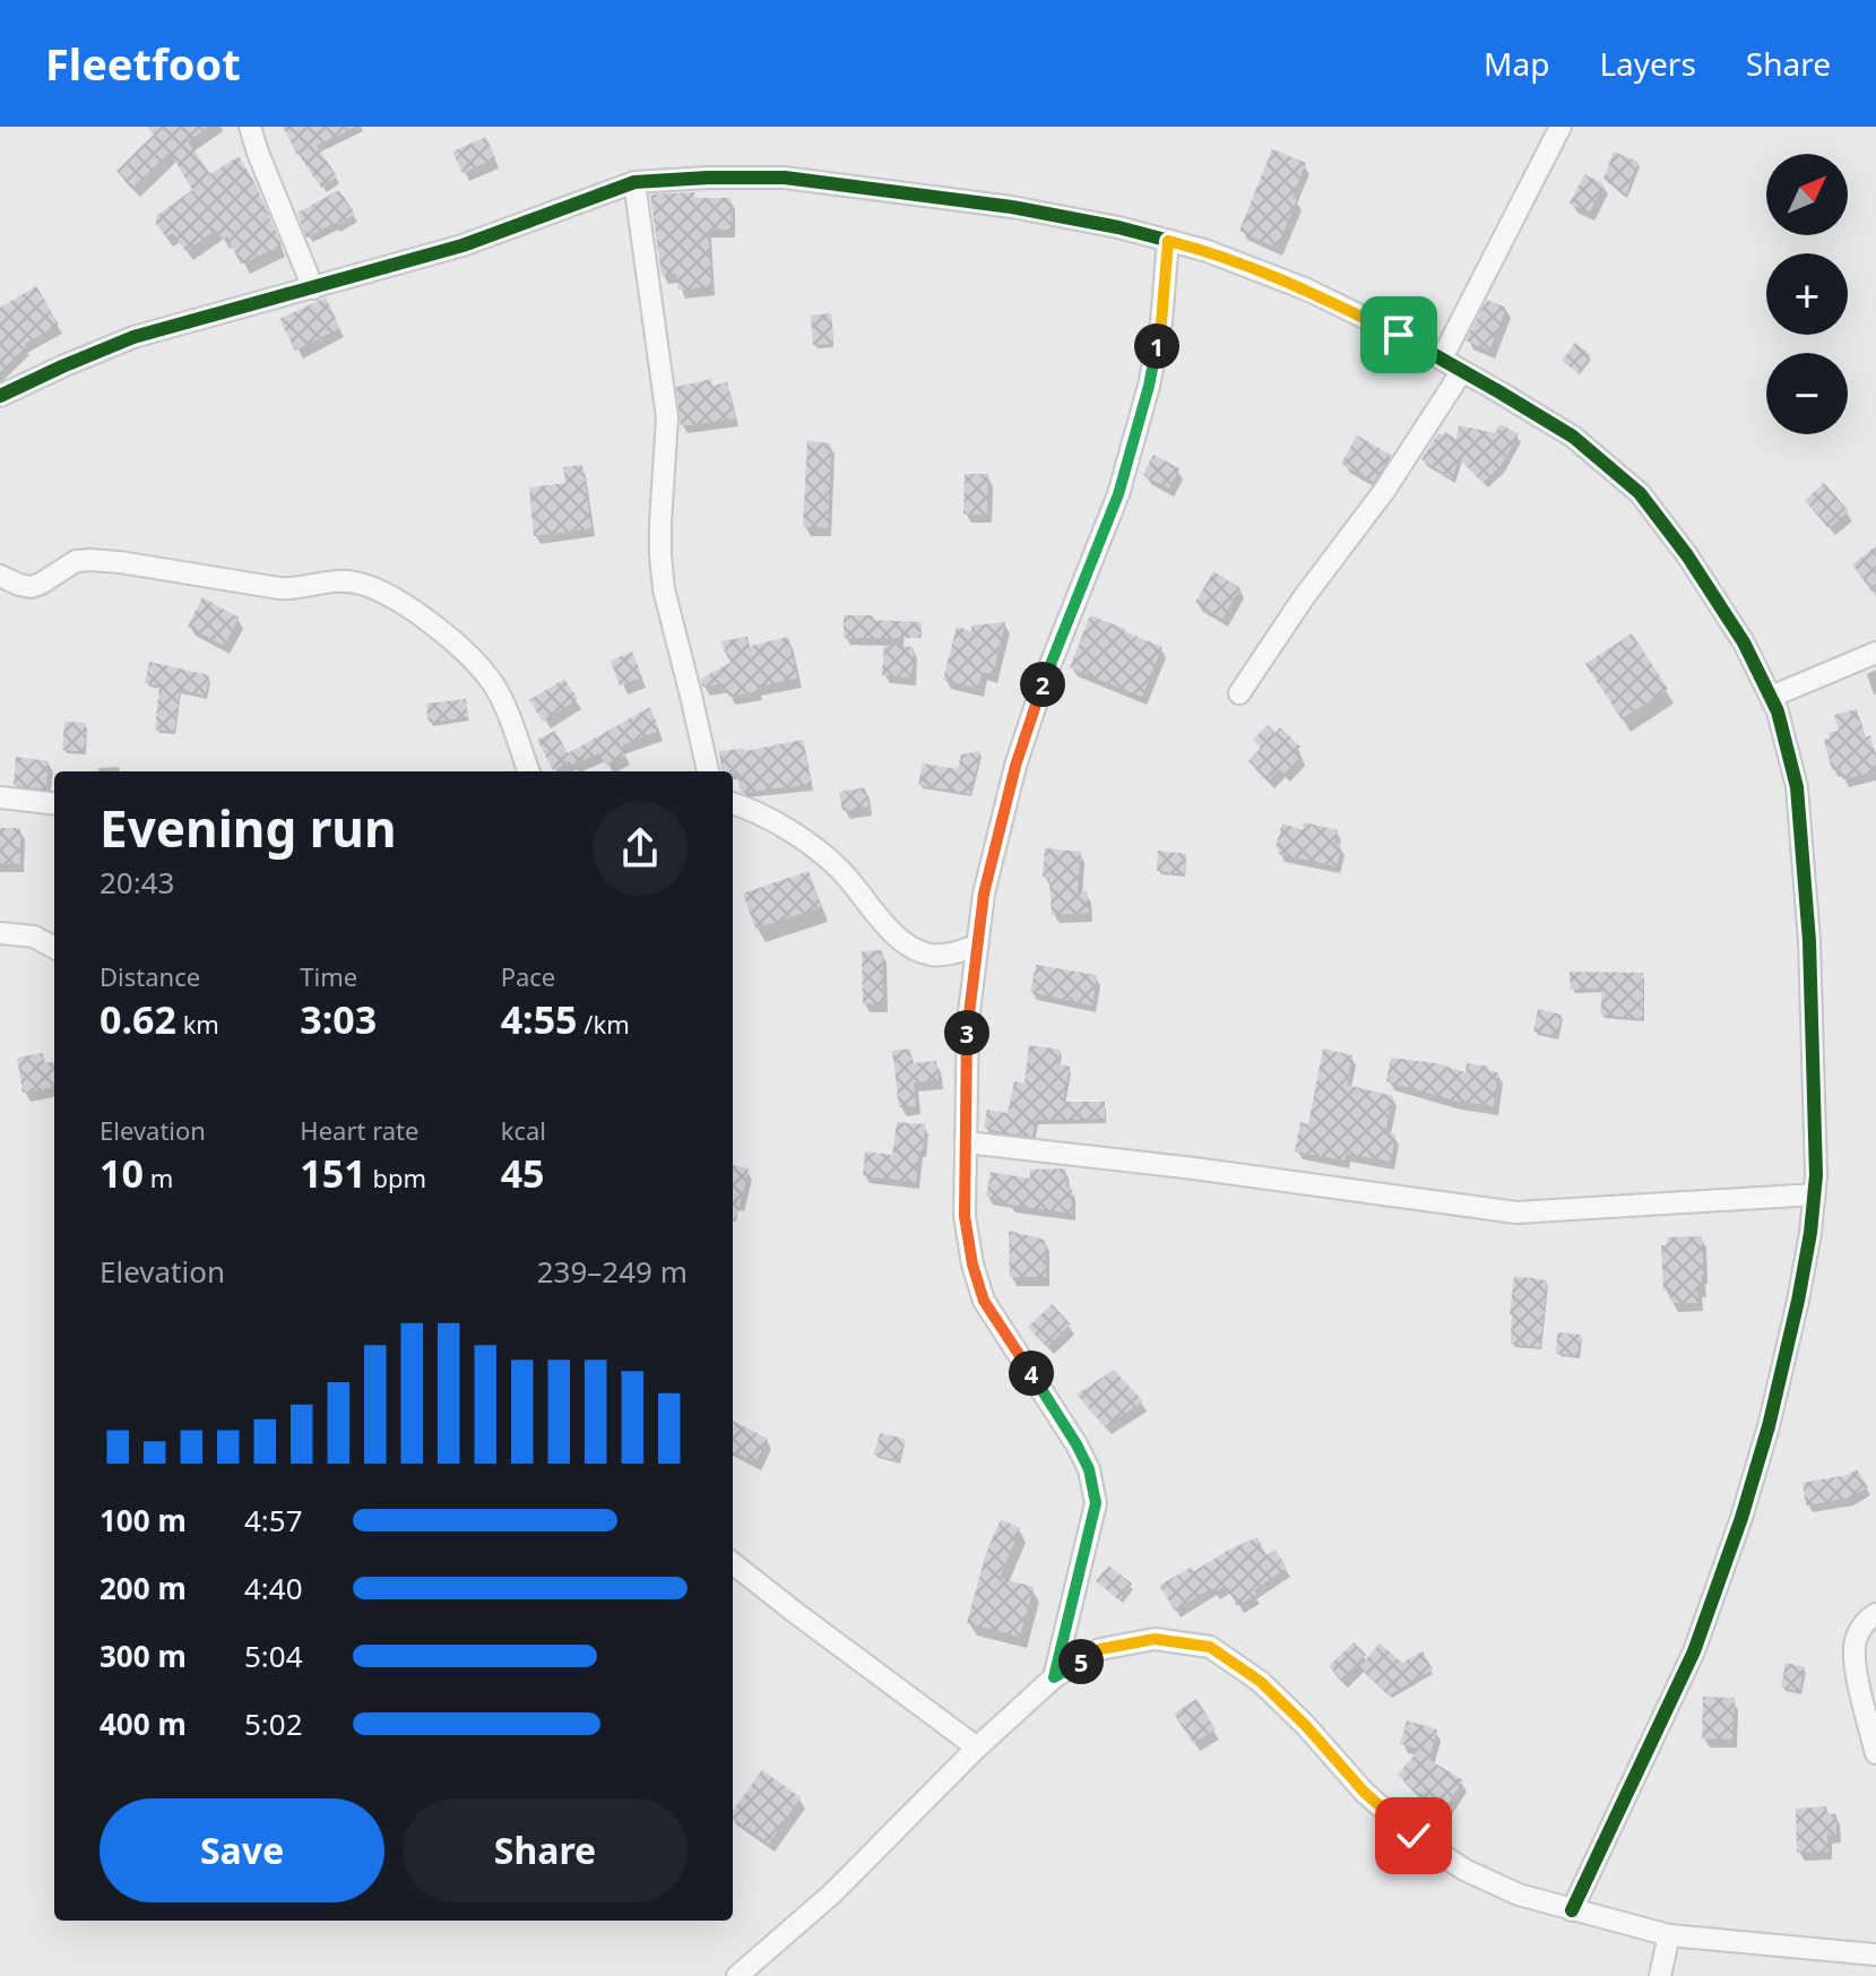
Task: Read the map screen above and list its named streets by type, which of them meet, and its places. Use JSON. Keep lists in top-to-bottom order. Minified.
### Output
{"north":"top right","page":{"header":"Fleetfoot","nav":["Map","Layers","Share"],"map_buttons":["+","−"],"pins":["1","2","3","4","5"],"heading":["Evening run","20:43"],"stats":[["Distance","0.62 km"],["Time","3:03"],["Pace","4:55 /km"],["Elevation","10 m"],["Heart rate","151 bpm"],["kcal","45"]],"chart":["Elevation","239–249 m"],"list":[{"name":"100 m","note":"4:57"},{"name":"200 m","note":"4:40"},{"name":"300 m","note":"5:04"},{"name":"400 m","note":"5:02"}],"buttons":["Save","Share"]}}
